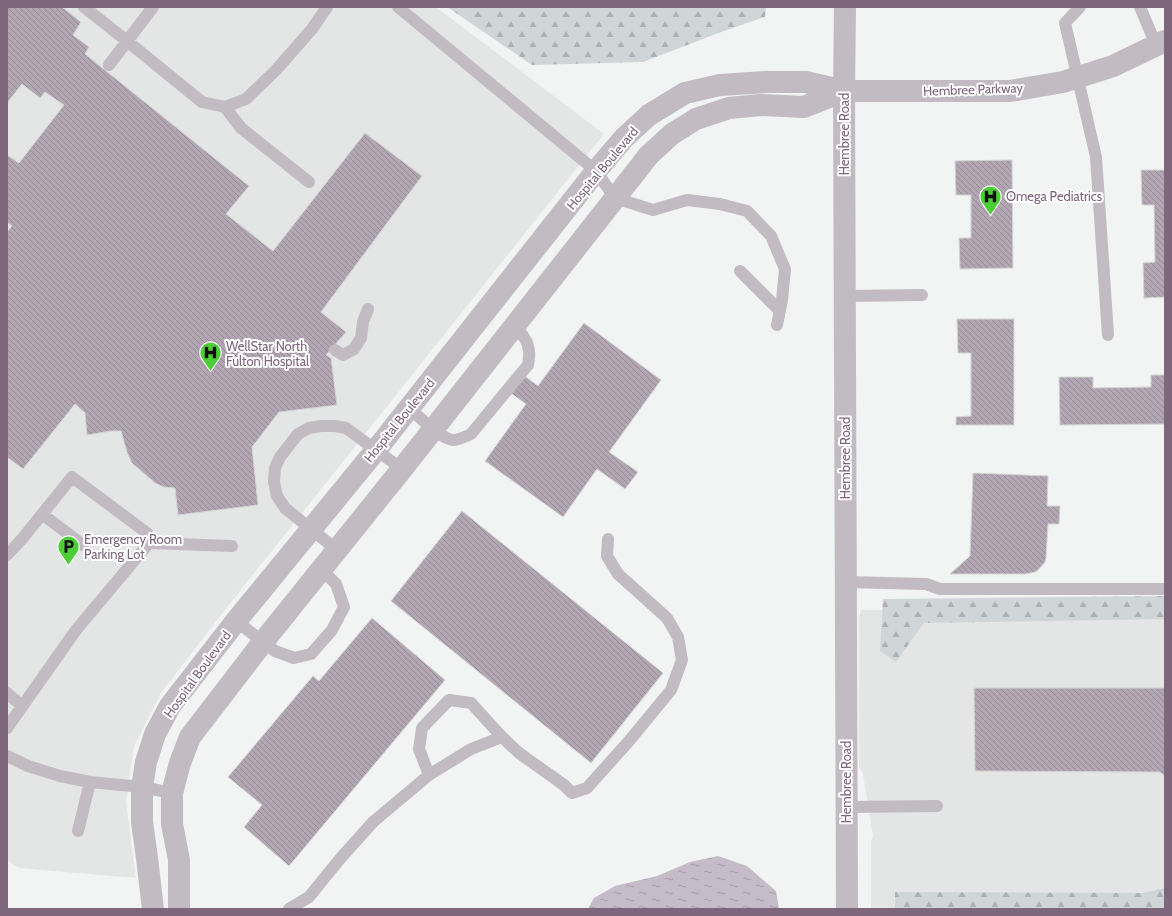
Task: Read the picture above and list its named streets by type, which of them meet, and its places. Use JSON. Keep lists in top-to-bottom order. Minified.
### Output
{"streets":{"street":["Hembree Parkway","Hembree Road","Hospital Boulevard"]},"crossings":[["Hembree Parkway","Hembree Road"],["Hembree Parkway","Hospital Boulevard"],["Hembree Road","Hospital Boulevard"]],"places":{"hospital":["Omega Pediatrics","WellStar North Fulton Hospital"],"parking":["Emergency Room Parking Lot"]}}
